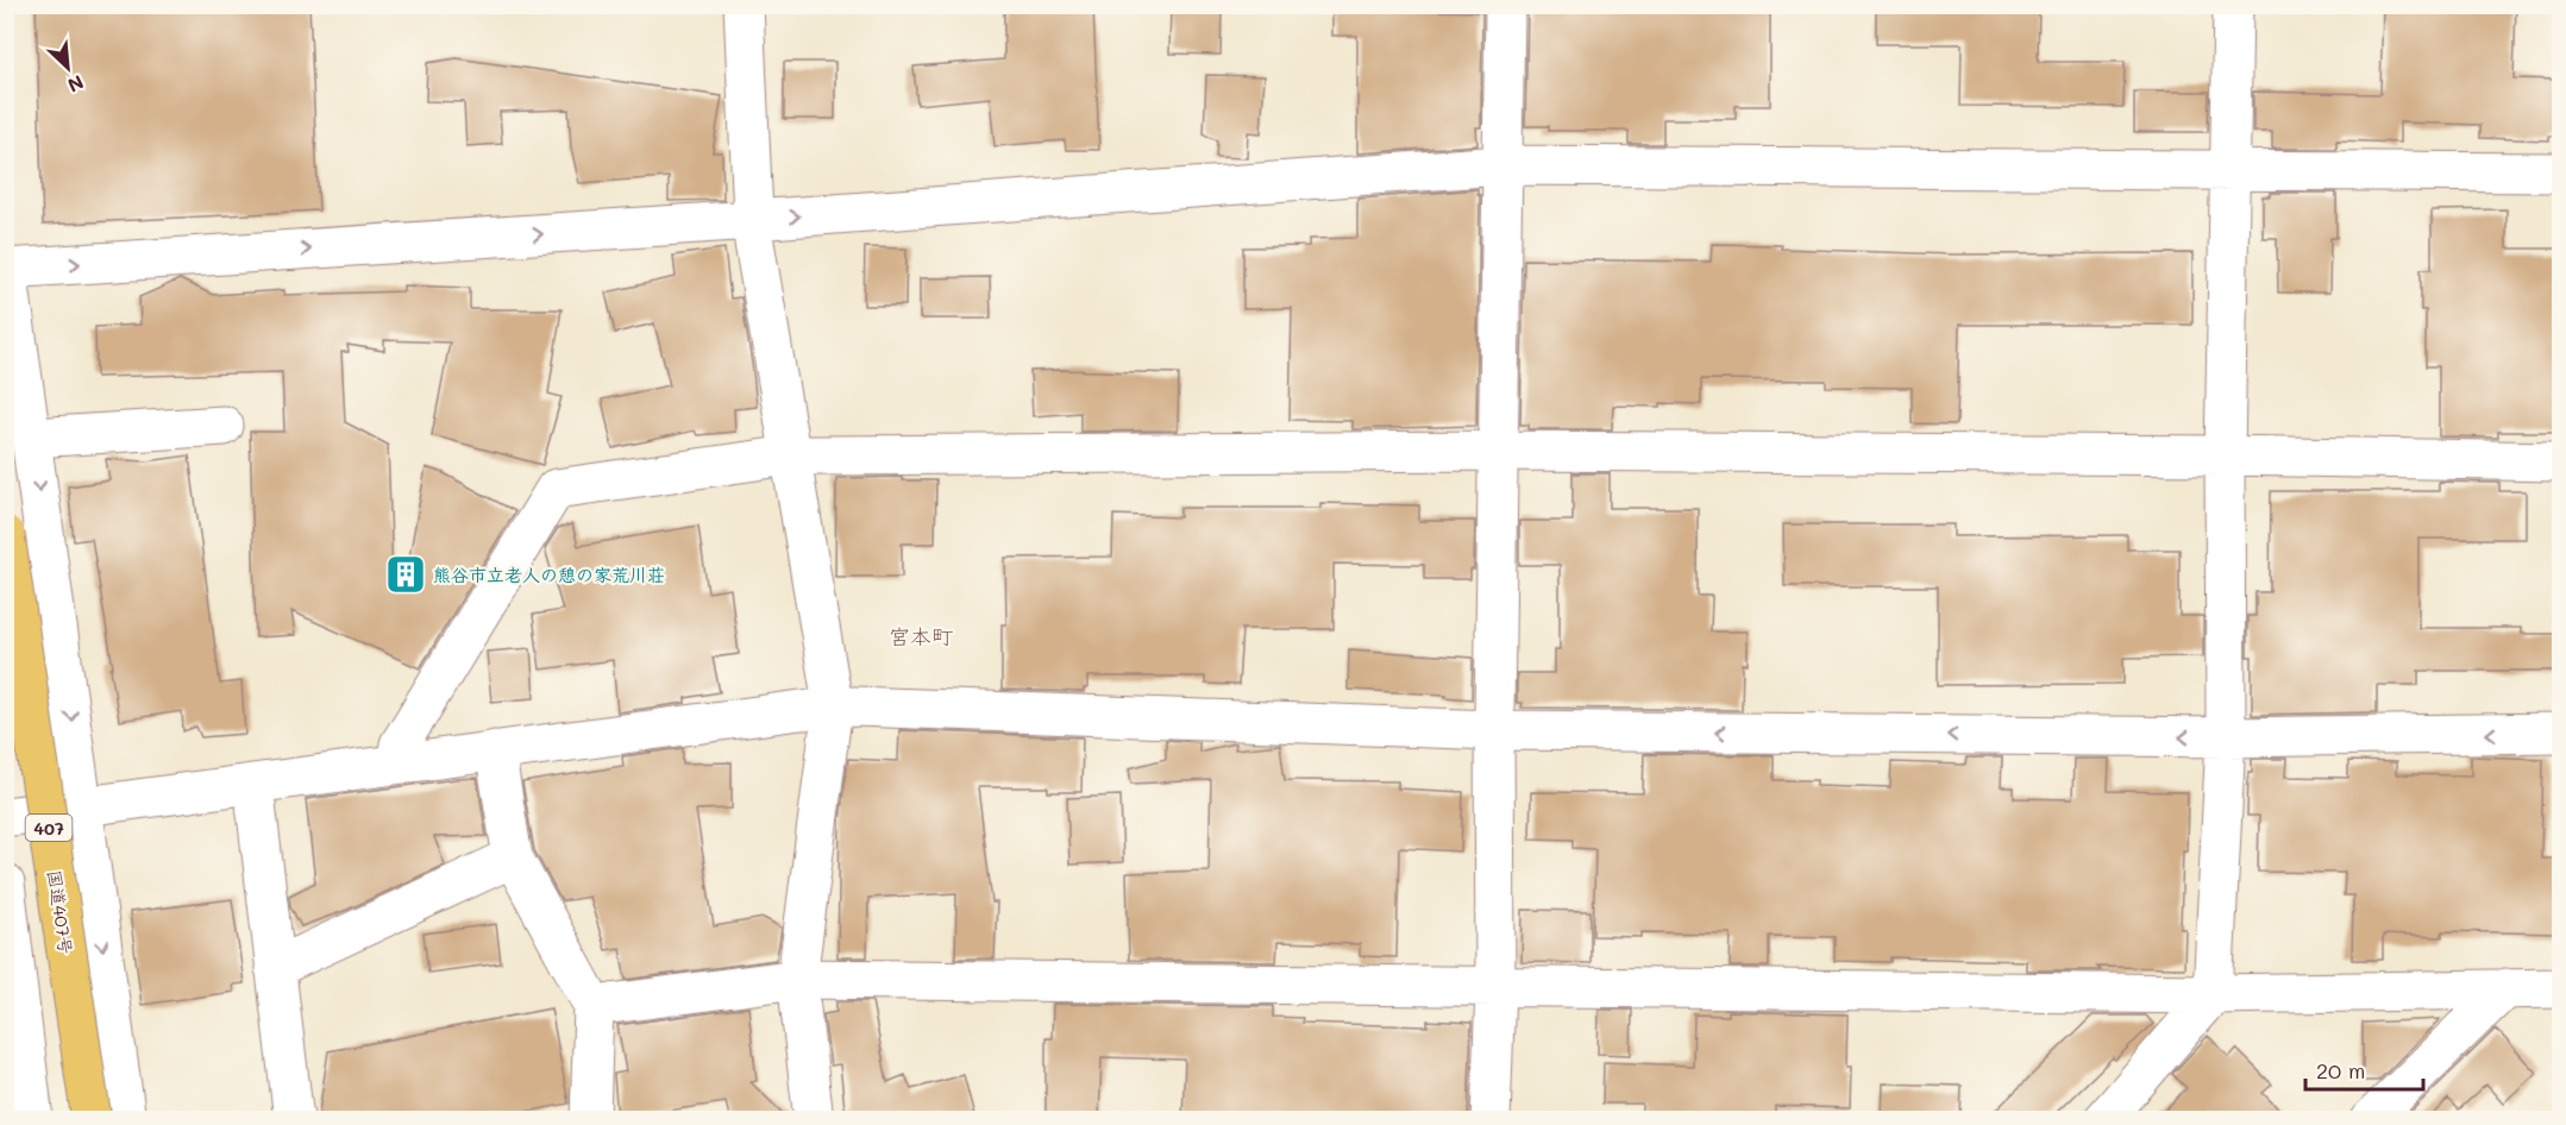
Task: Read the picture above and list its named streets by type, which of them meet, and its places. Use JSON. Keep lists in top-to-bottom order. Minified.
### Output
{"streets":{"highway":["407","国道407号"]},"districts":["宮本町"],"places":{"building":["熊谷市立老人の憩の家荒川荘"]},"scale_bar":"20 m","north":"bottom right"}
